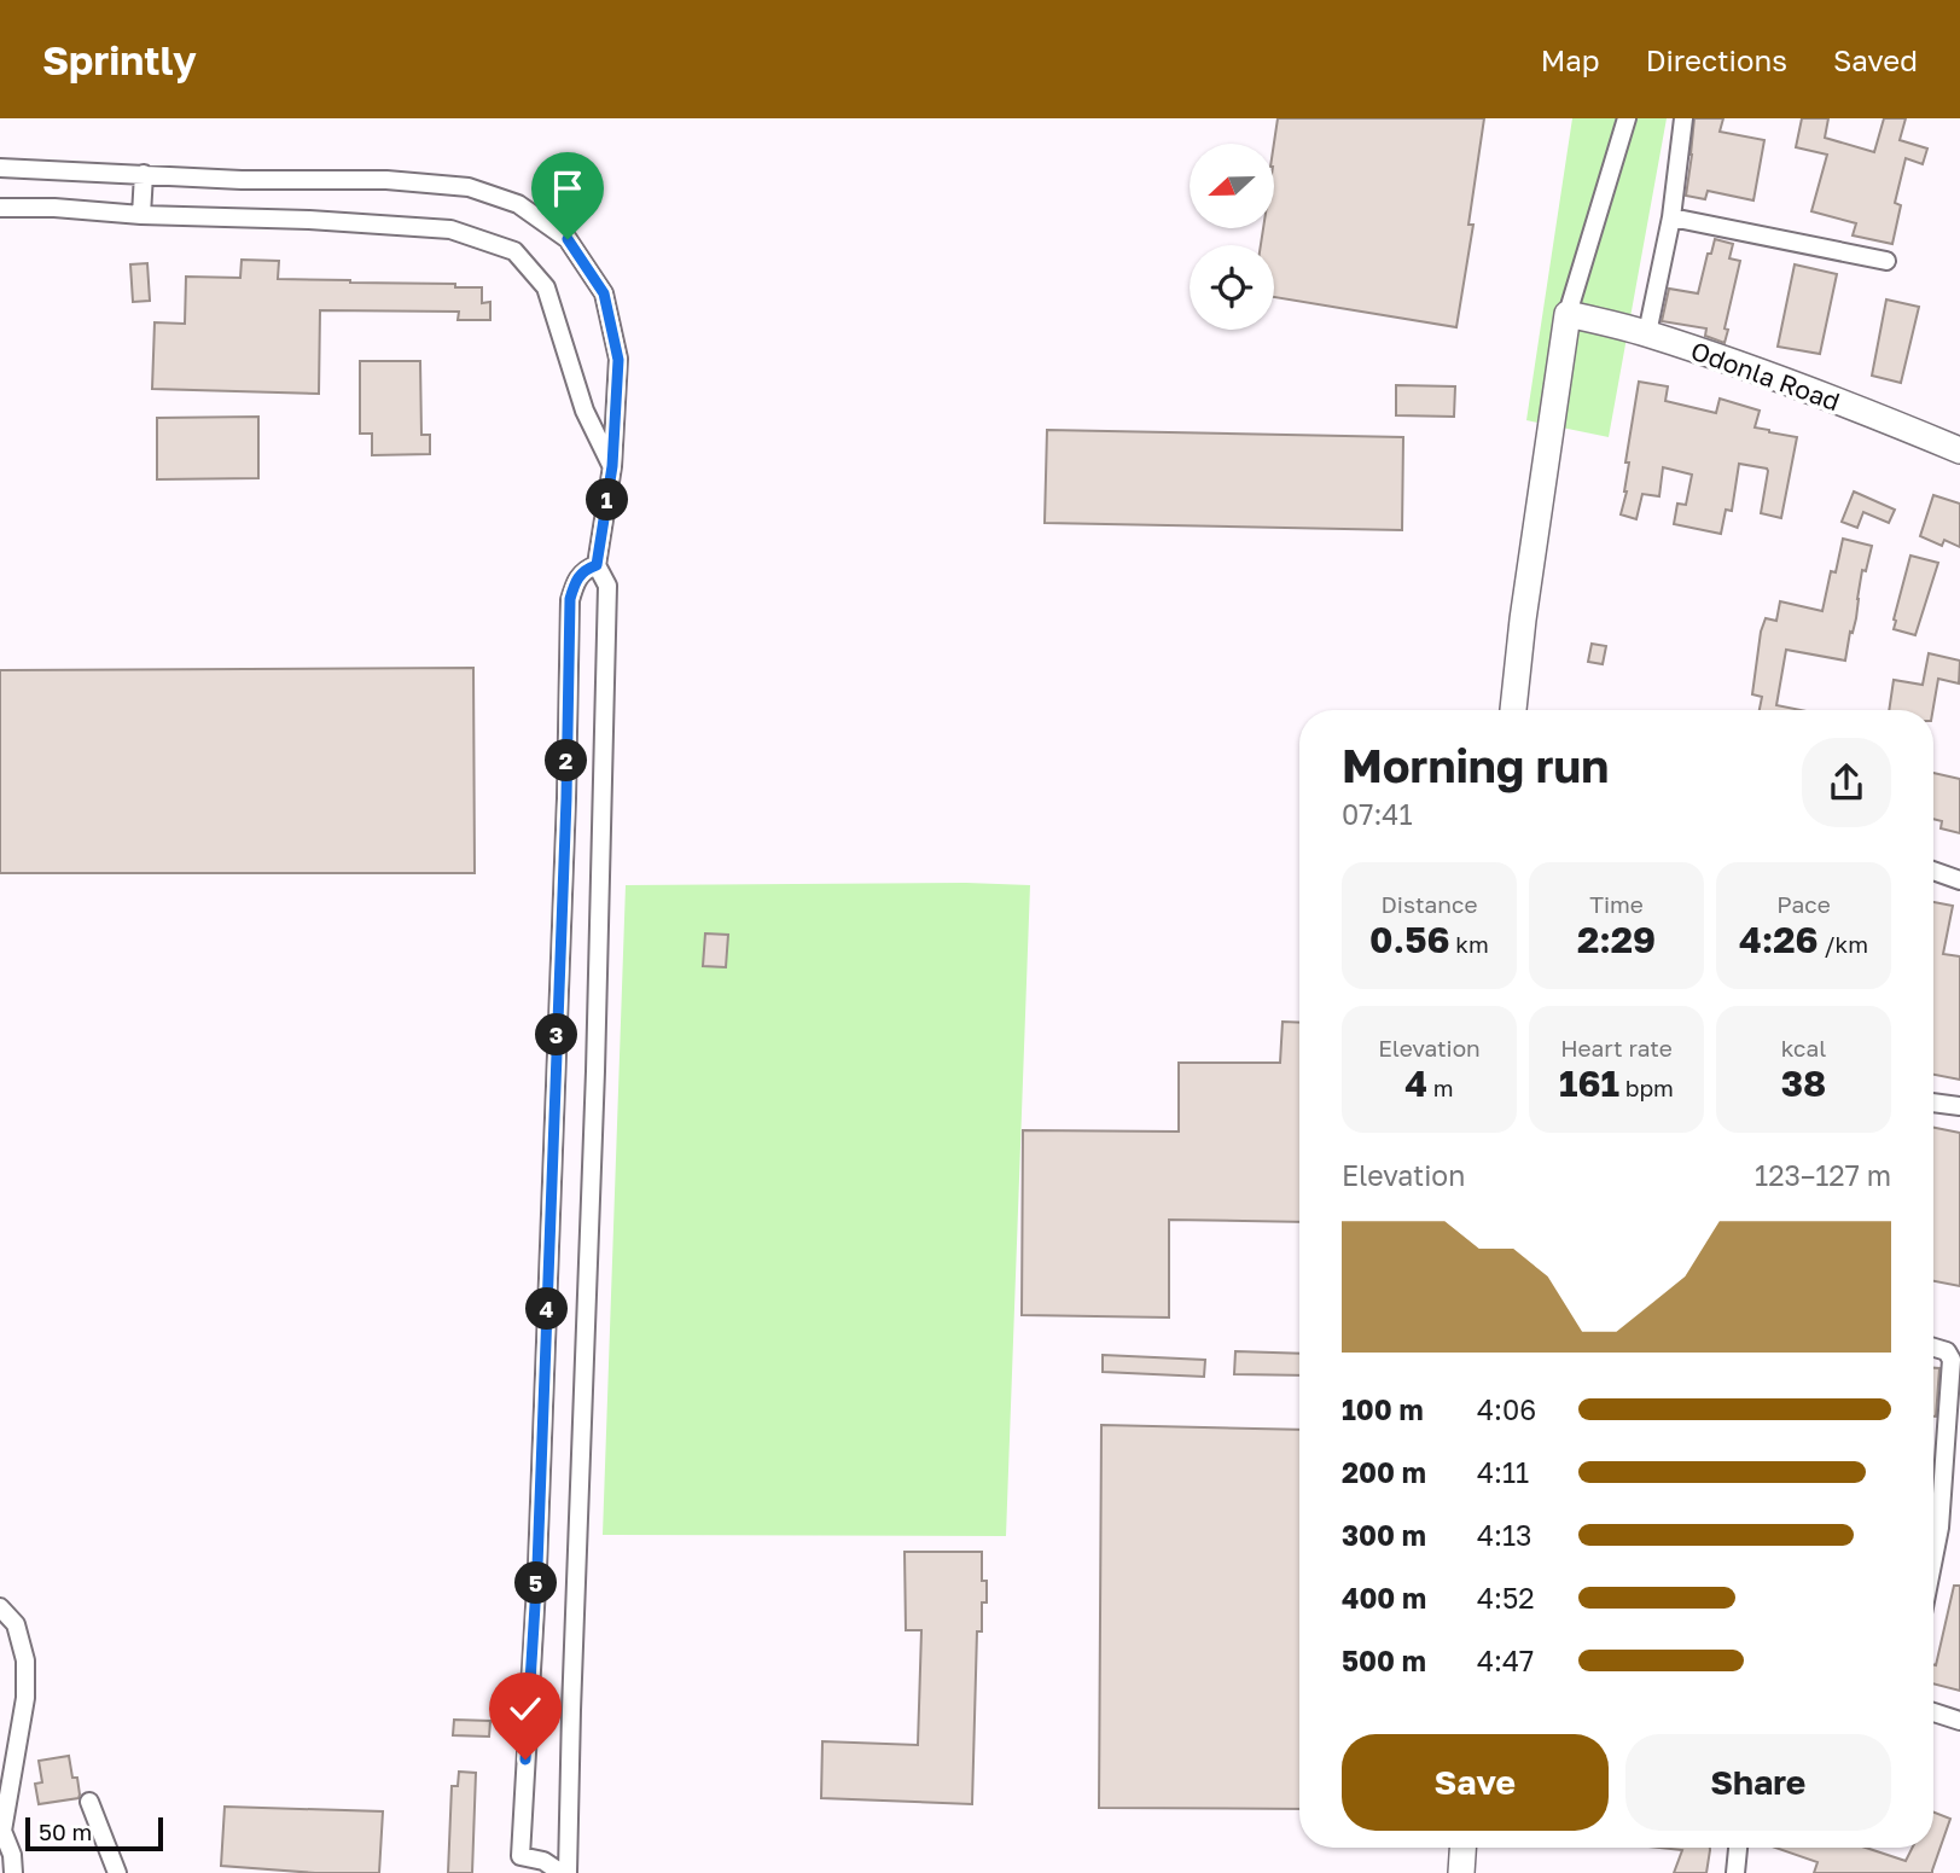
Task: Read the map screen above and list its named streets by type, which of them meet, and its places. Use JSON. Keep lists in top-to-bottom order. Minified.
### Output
{"streets":{"street":["Odonla Road"]},"scale_bar":"50 m","north":"left","page":{"header":"Sprintly","nav":["Map","Directions","Saved"],"pins":["1","2","3","4","5"],"heading":["Morning run","07:41"],"stats":[["Distance","0.56 km"],["Time","2:29"],["Pace","4:26 /km"],["Elevation","4 m"],["Heart rate","161 bpm"],["kcal","38"]],"chart":["Elevation","123–127 m"],"list":[{"name":"100 m","note":"4:06"},{"name":"200 m","note":"4:11"},{"name":"300 m","note":"4:13"},{"name":"400 m","note":"4:52"},{"name":"500 m","note":"4:47"}],"buttons":["Save","Share"],"scale":"50 m"}}
